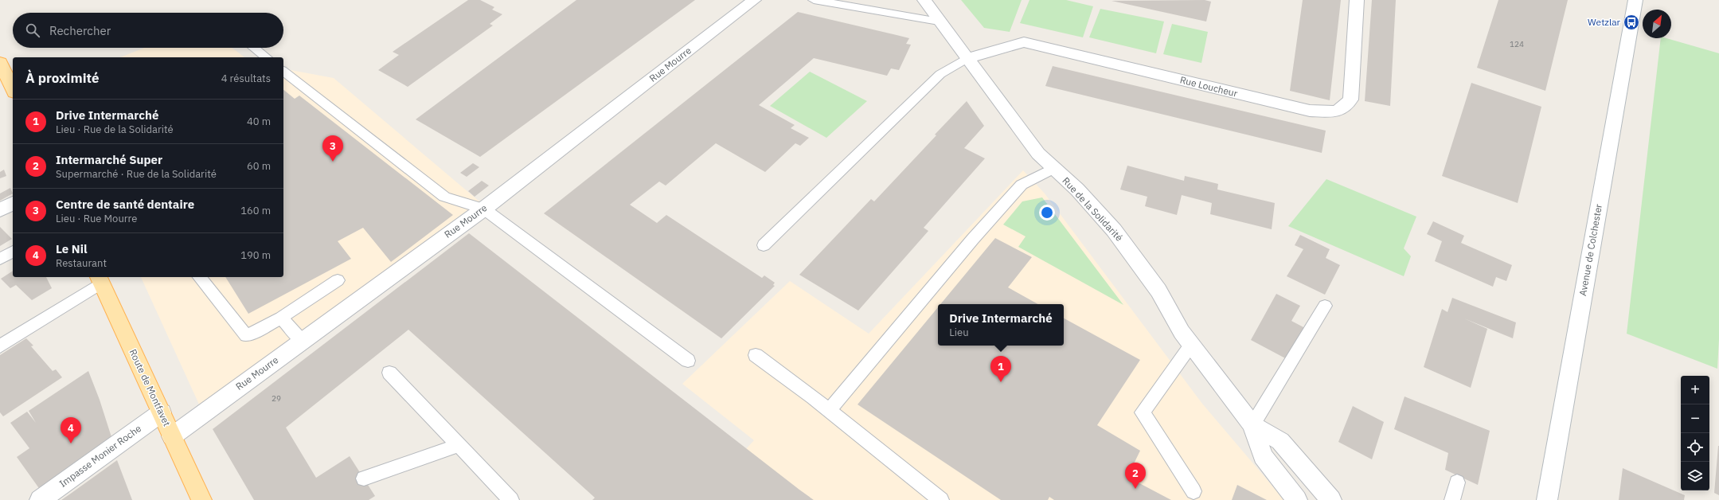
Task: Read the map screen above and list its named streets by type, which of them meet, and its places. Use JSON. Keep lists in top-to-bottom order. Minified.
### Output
{"streets":{"main road":["Route de Montfavet"],"street":["Rue Mourre","Rue Loucheur","Rue de la Solidarité","Avenue de Colchester","Impasse Monier Roche"]},"crossings":[["Rue Mourre","Route de Montfavet"],["Rue Loucheur","Rue de la Solidarité"],["Route de Montfavet","Impasse Monier Roche"]],"places":{"bus stop":["Wetzlar"]},"house_numbers":["124","29"],"north":"top right","page":{"search":"Rechercher","heading":["À proximité","4 résultats"],"list":[{"mark":"1","name":"Drive Intermarché","note":"Lieu · Rue de la Solidarité","value":"40 m"},{"mark":"2","name":"Intermarché Super","note":"Supermarché · Rue de la Solidarité","value":"60 m"},{"mark":"3","name":"Centre de santé dentaire","note":"Lieu · Rue Mourre","value":"160 m"},{"mark":"4","name":"Le Nil","note":"Restaurant","value":"190 m"}],"pins":["3","1","4","2"],"popup":["Drive Intermarché","Lieu"],"map_buttons":["+","−"]}}
